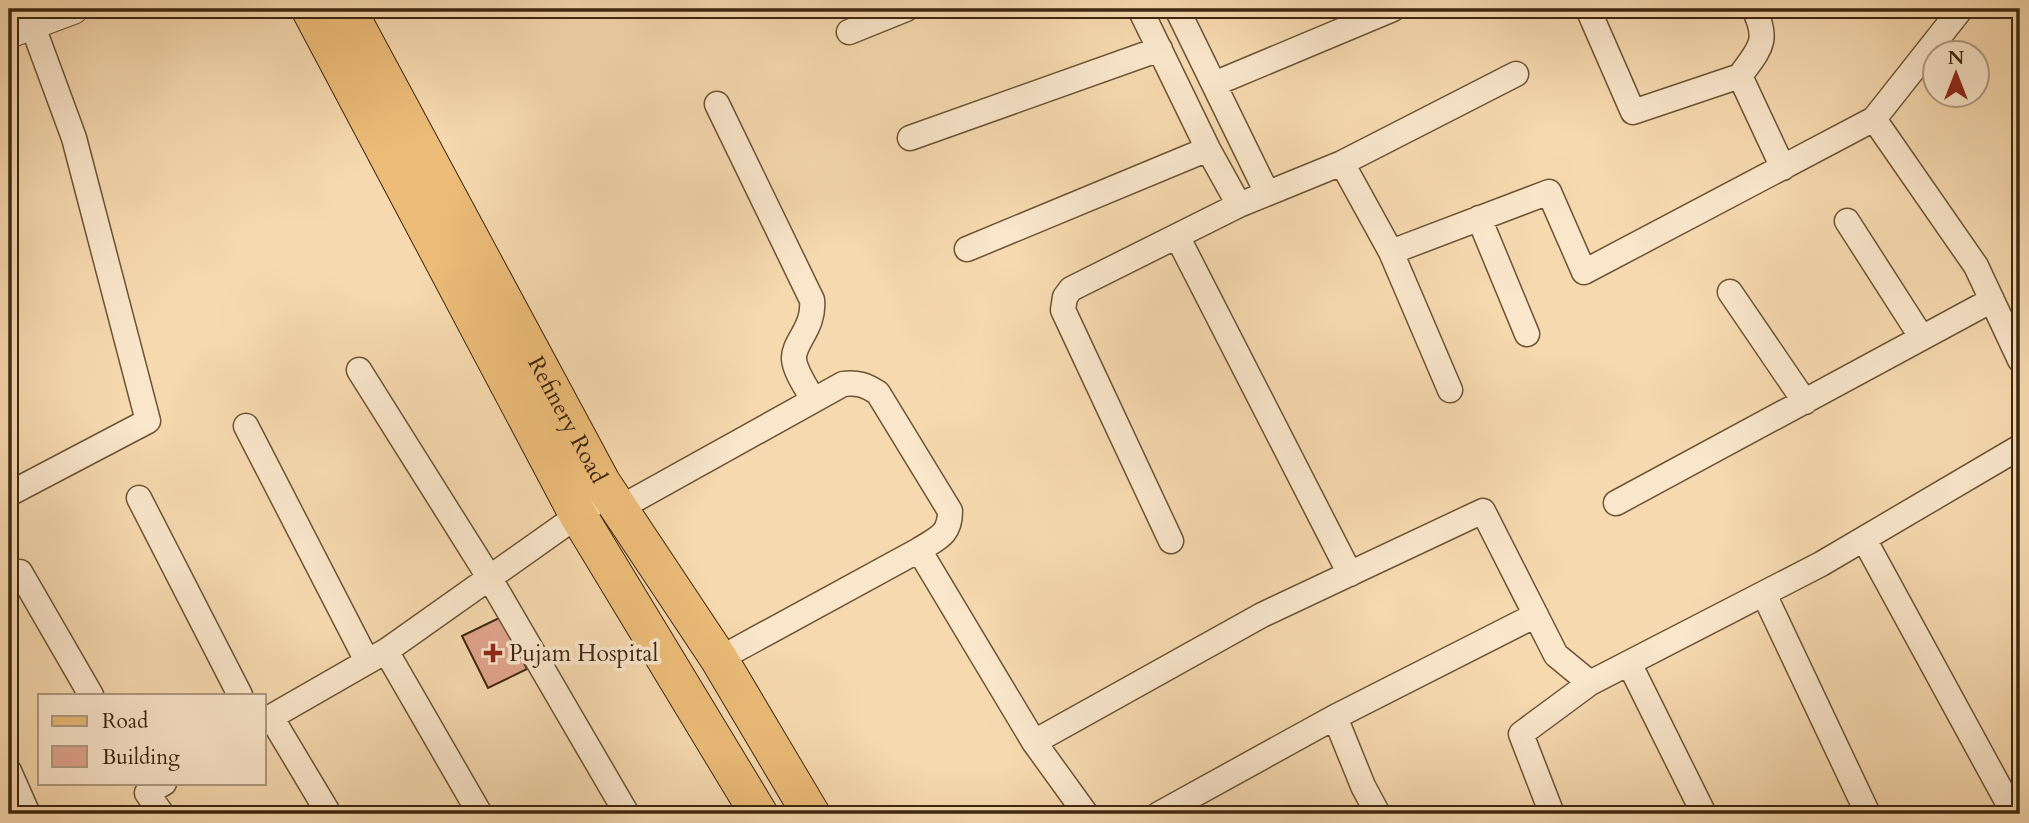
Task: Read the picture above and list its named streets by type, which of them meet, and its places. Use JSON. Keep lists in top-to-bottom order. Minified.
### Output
{"streets":{"main road":["Refinery Road"]},"places":{"health":["Pujam Hospital"]},"legend":["Road","Building"],"north":"top"}
